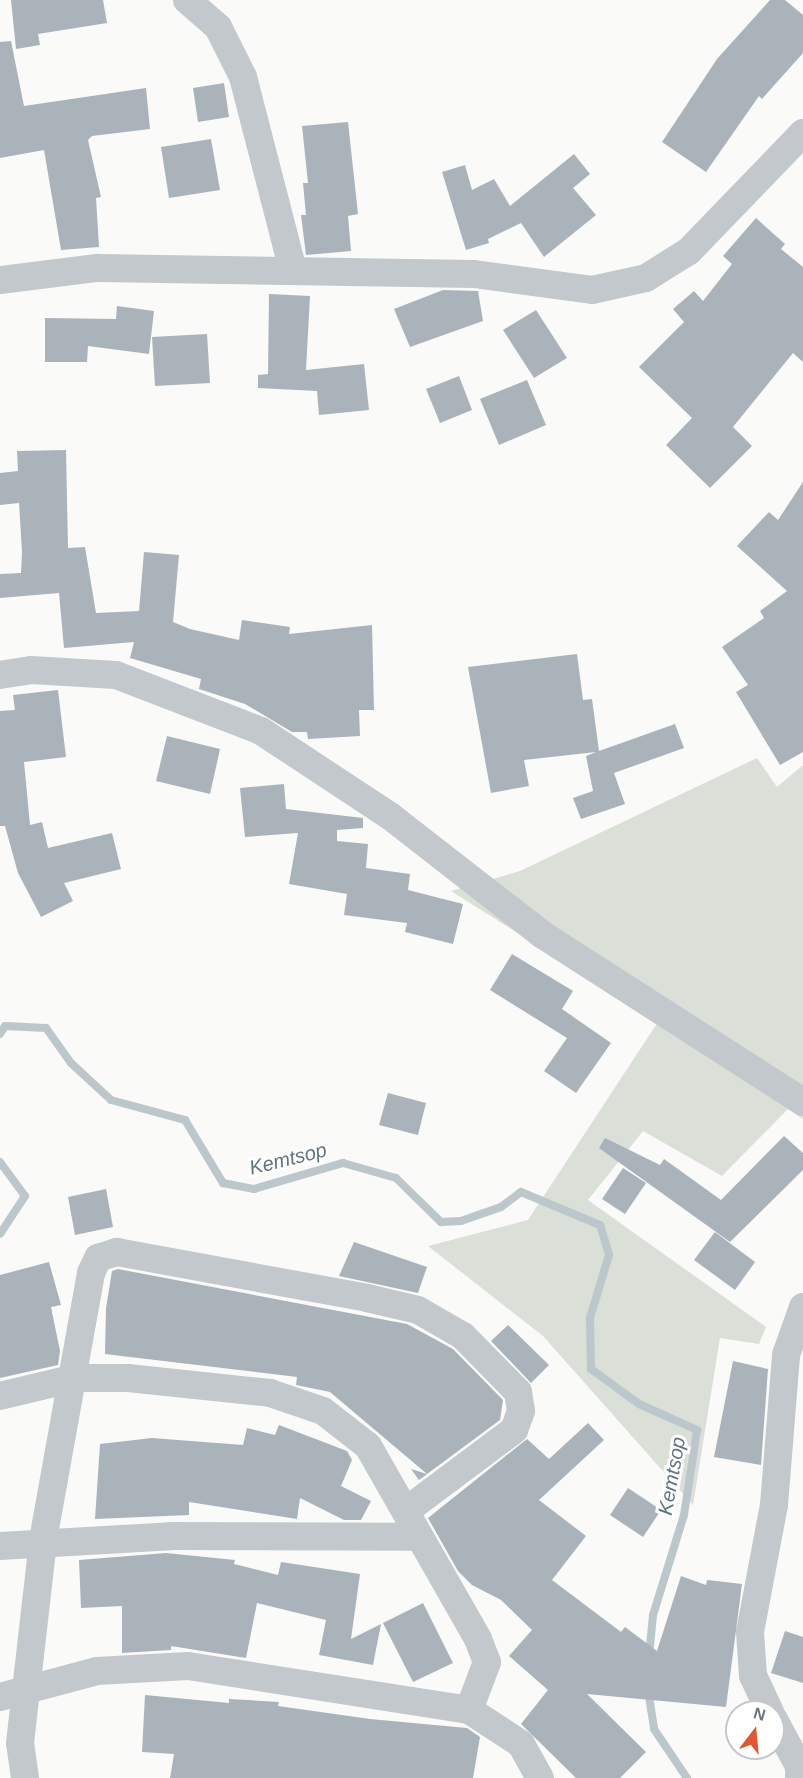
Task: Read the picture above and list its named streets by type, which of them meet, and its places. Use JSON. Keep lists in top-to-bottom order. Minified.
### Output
{"water":["Kemtsop"],"north":"top"}
